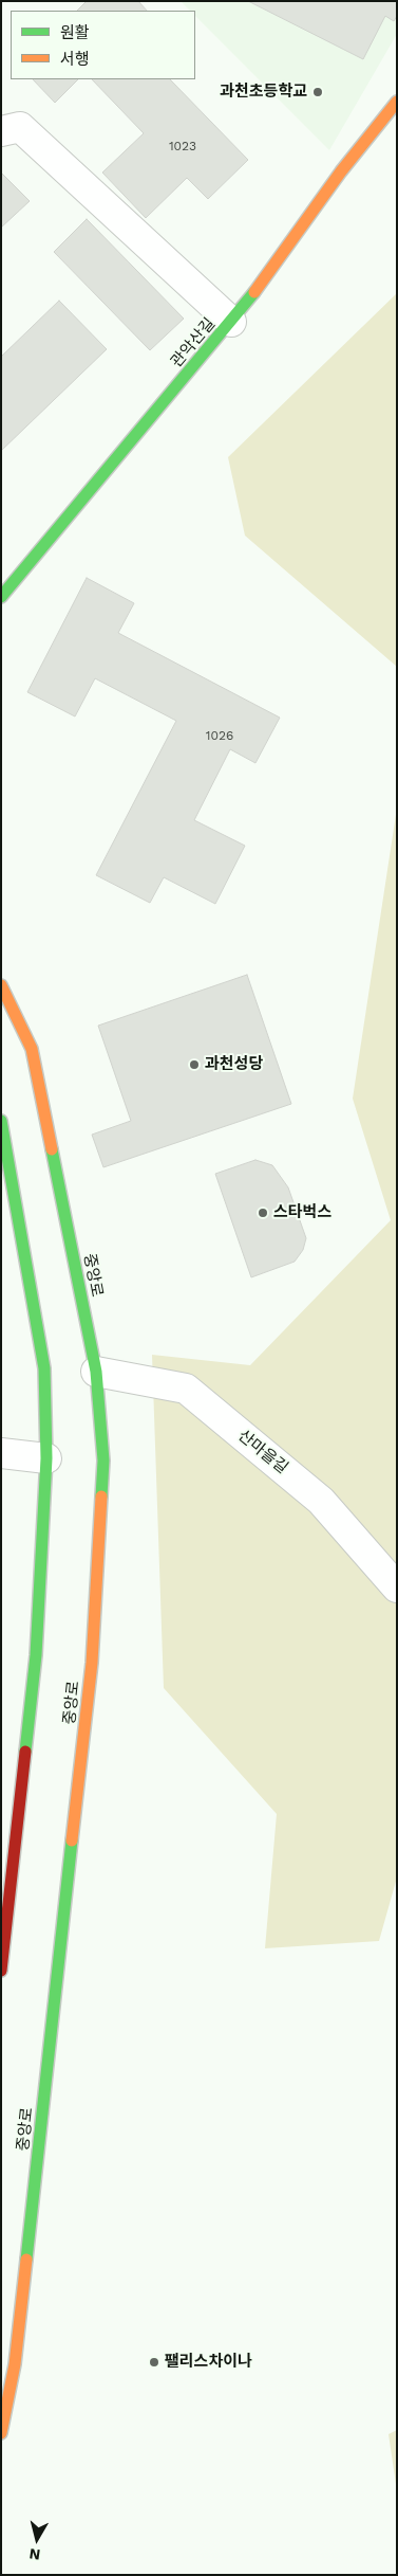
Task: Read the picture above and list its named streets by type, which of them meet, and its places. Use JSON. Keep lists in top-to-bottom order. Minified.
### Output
{"streets":{"street":["관악산길","중앙로","산마을길"]},"crossings":[["중앙로","산마을길"]],"places":["과천초등학교","과천성당","스타벅스","팰리스차이나"],"house_numbers":["1023","1026"],"legend":["원활","서행"],"north":"bottom"}
